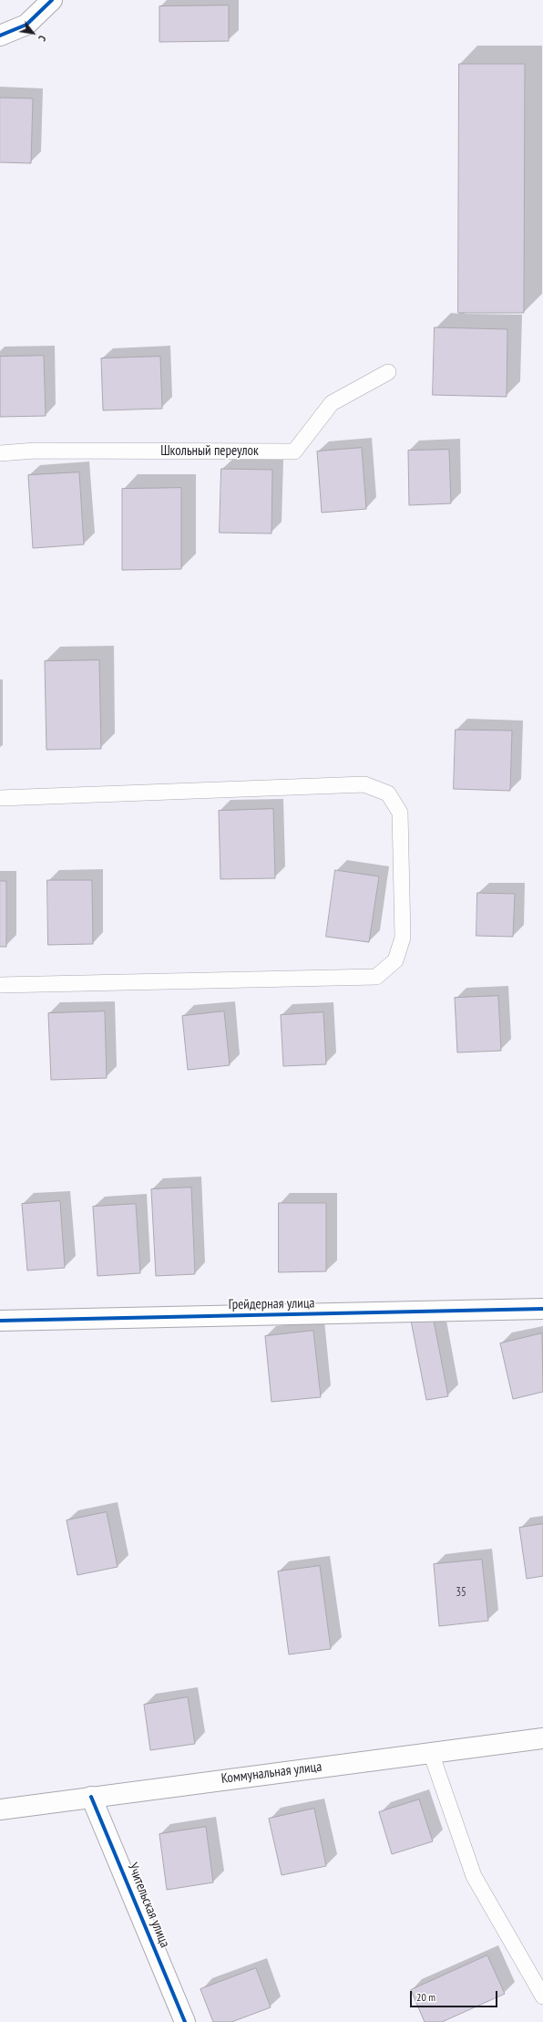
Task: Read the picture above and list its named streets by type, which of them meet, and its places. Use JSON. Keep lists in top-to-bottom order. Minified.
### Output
{"streets":{"street":["Грейдерная улица","Коммунальная улица","Учительская улица"],"lane":["Школьный переулок"]},"crossings":[["Коммунальная улица","Учительская улица"]],"house_numbers":["35"],"scale_bar":"20 m","north":"bottom right"}
